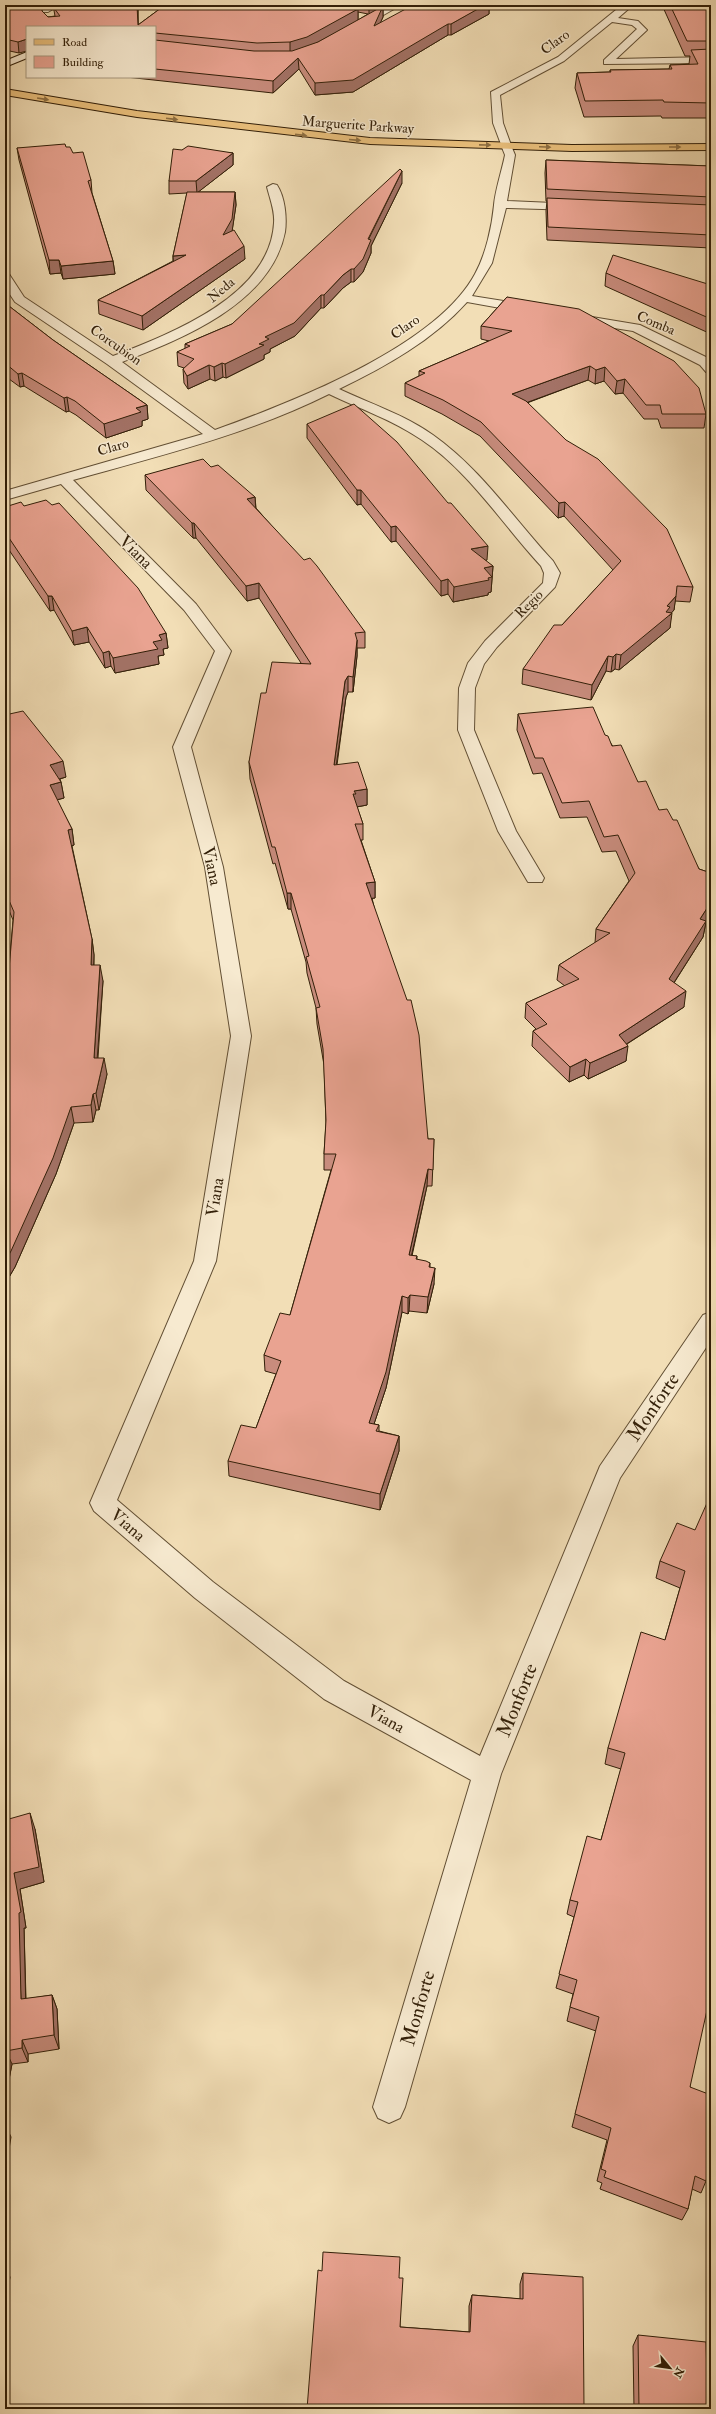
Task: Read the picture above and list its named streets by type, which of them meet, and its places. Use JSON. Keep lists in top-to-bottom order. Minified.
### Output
{"streets":{"main road":["Marguerite Parkway"],"street":["Claro","Neda","Comba","Corcubion","Viana","Regio","Monforte"]},"crossings":[["Claro","Marguerite Parkway"],["Claro","Corcubion"],["Claro","Viana"],["Claro","Regio"],["Neda","Corcubion"],["Viana","Monforte"]],"legend":["Road","Building"],"north":"bottom right"}
